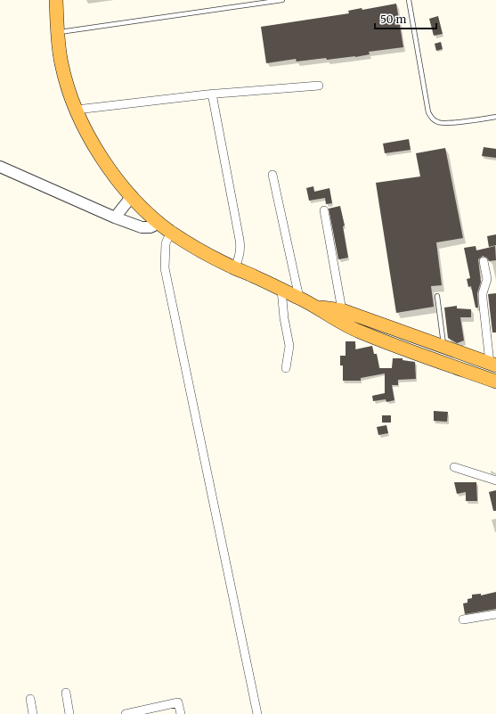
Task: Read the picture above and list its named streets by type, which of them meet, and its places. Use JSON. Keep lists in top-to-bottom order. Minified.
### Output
{"scale_bar":"50 m"}
